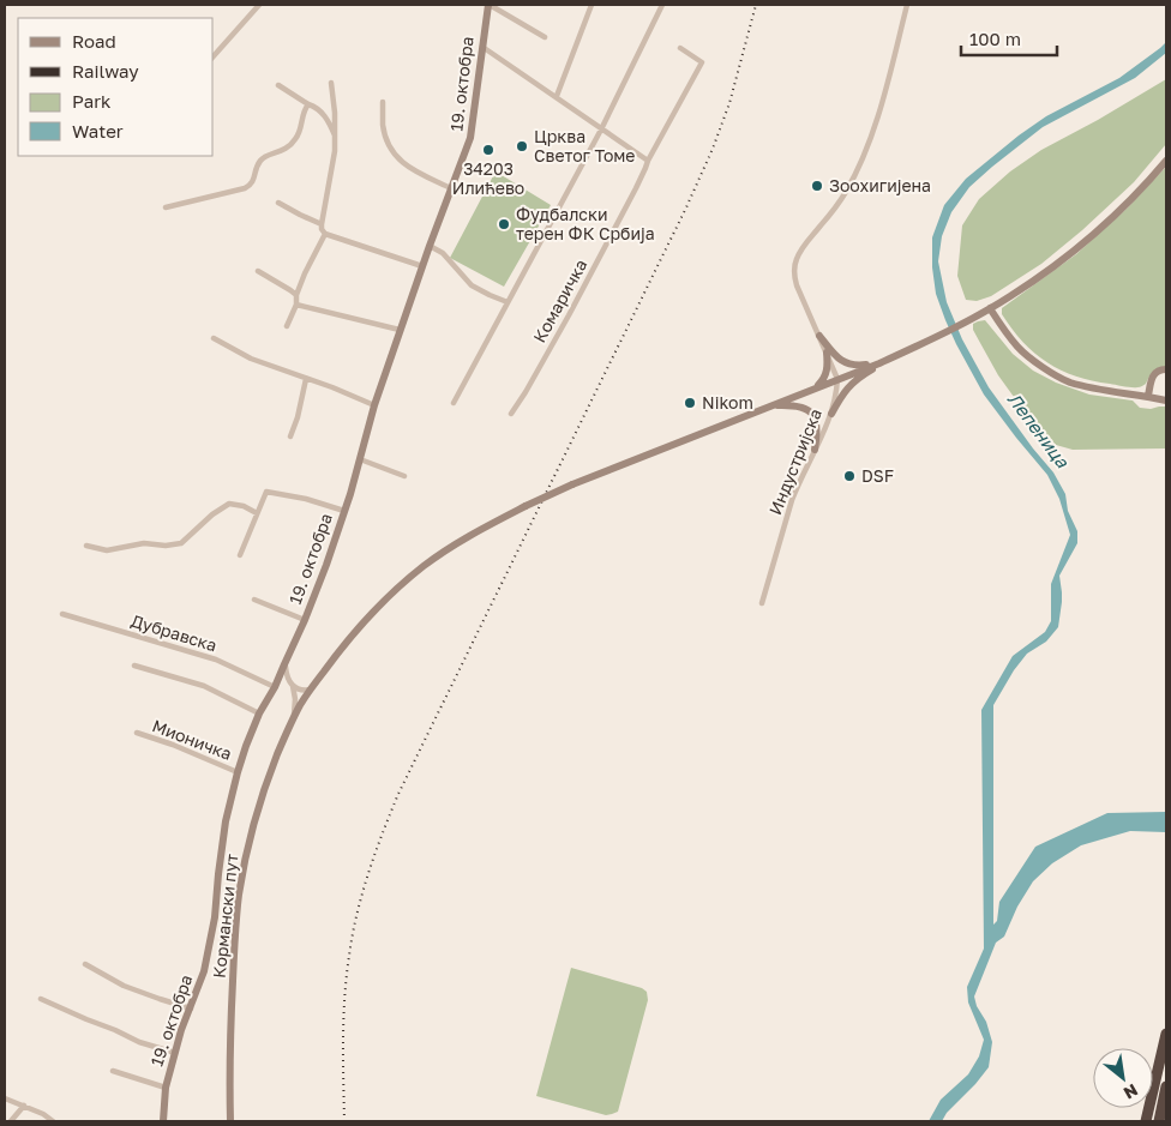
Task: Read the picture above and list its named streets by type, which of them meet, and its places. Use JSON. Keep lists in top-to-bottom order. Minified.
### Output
{"streets":{"street":["19. октобра","Комаричка","Индустријска","Дубравска","Мионичка","Кормански пут"]},"crossings":[["19. октобра","Дубравска"],["19. октобра","Мионичка"],["Индустријска","Кормански пут"]],"water":["Лепеница"],"places":["Црква Светог Томе","34203 Илићево","Зоохигијена","Фудбалски терен ФК Србија","Nikom","DSF"],"legend":["Road","Railway","Park","Water"],"scale_bar":"100 m","north":"bottom right"}
